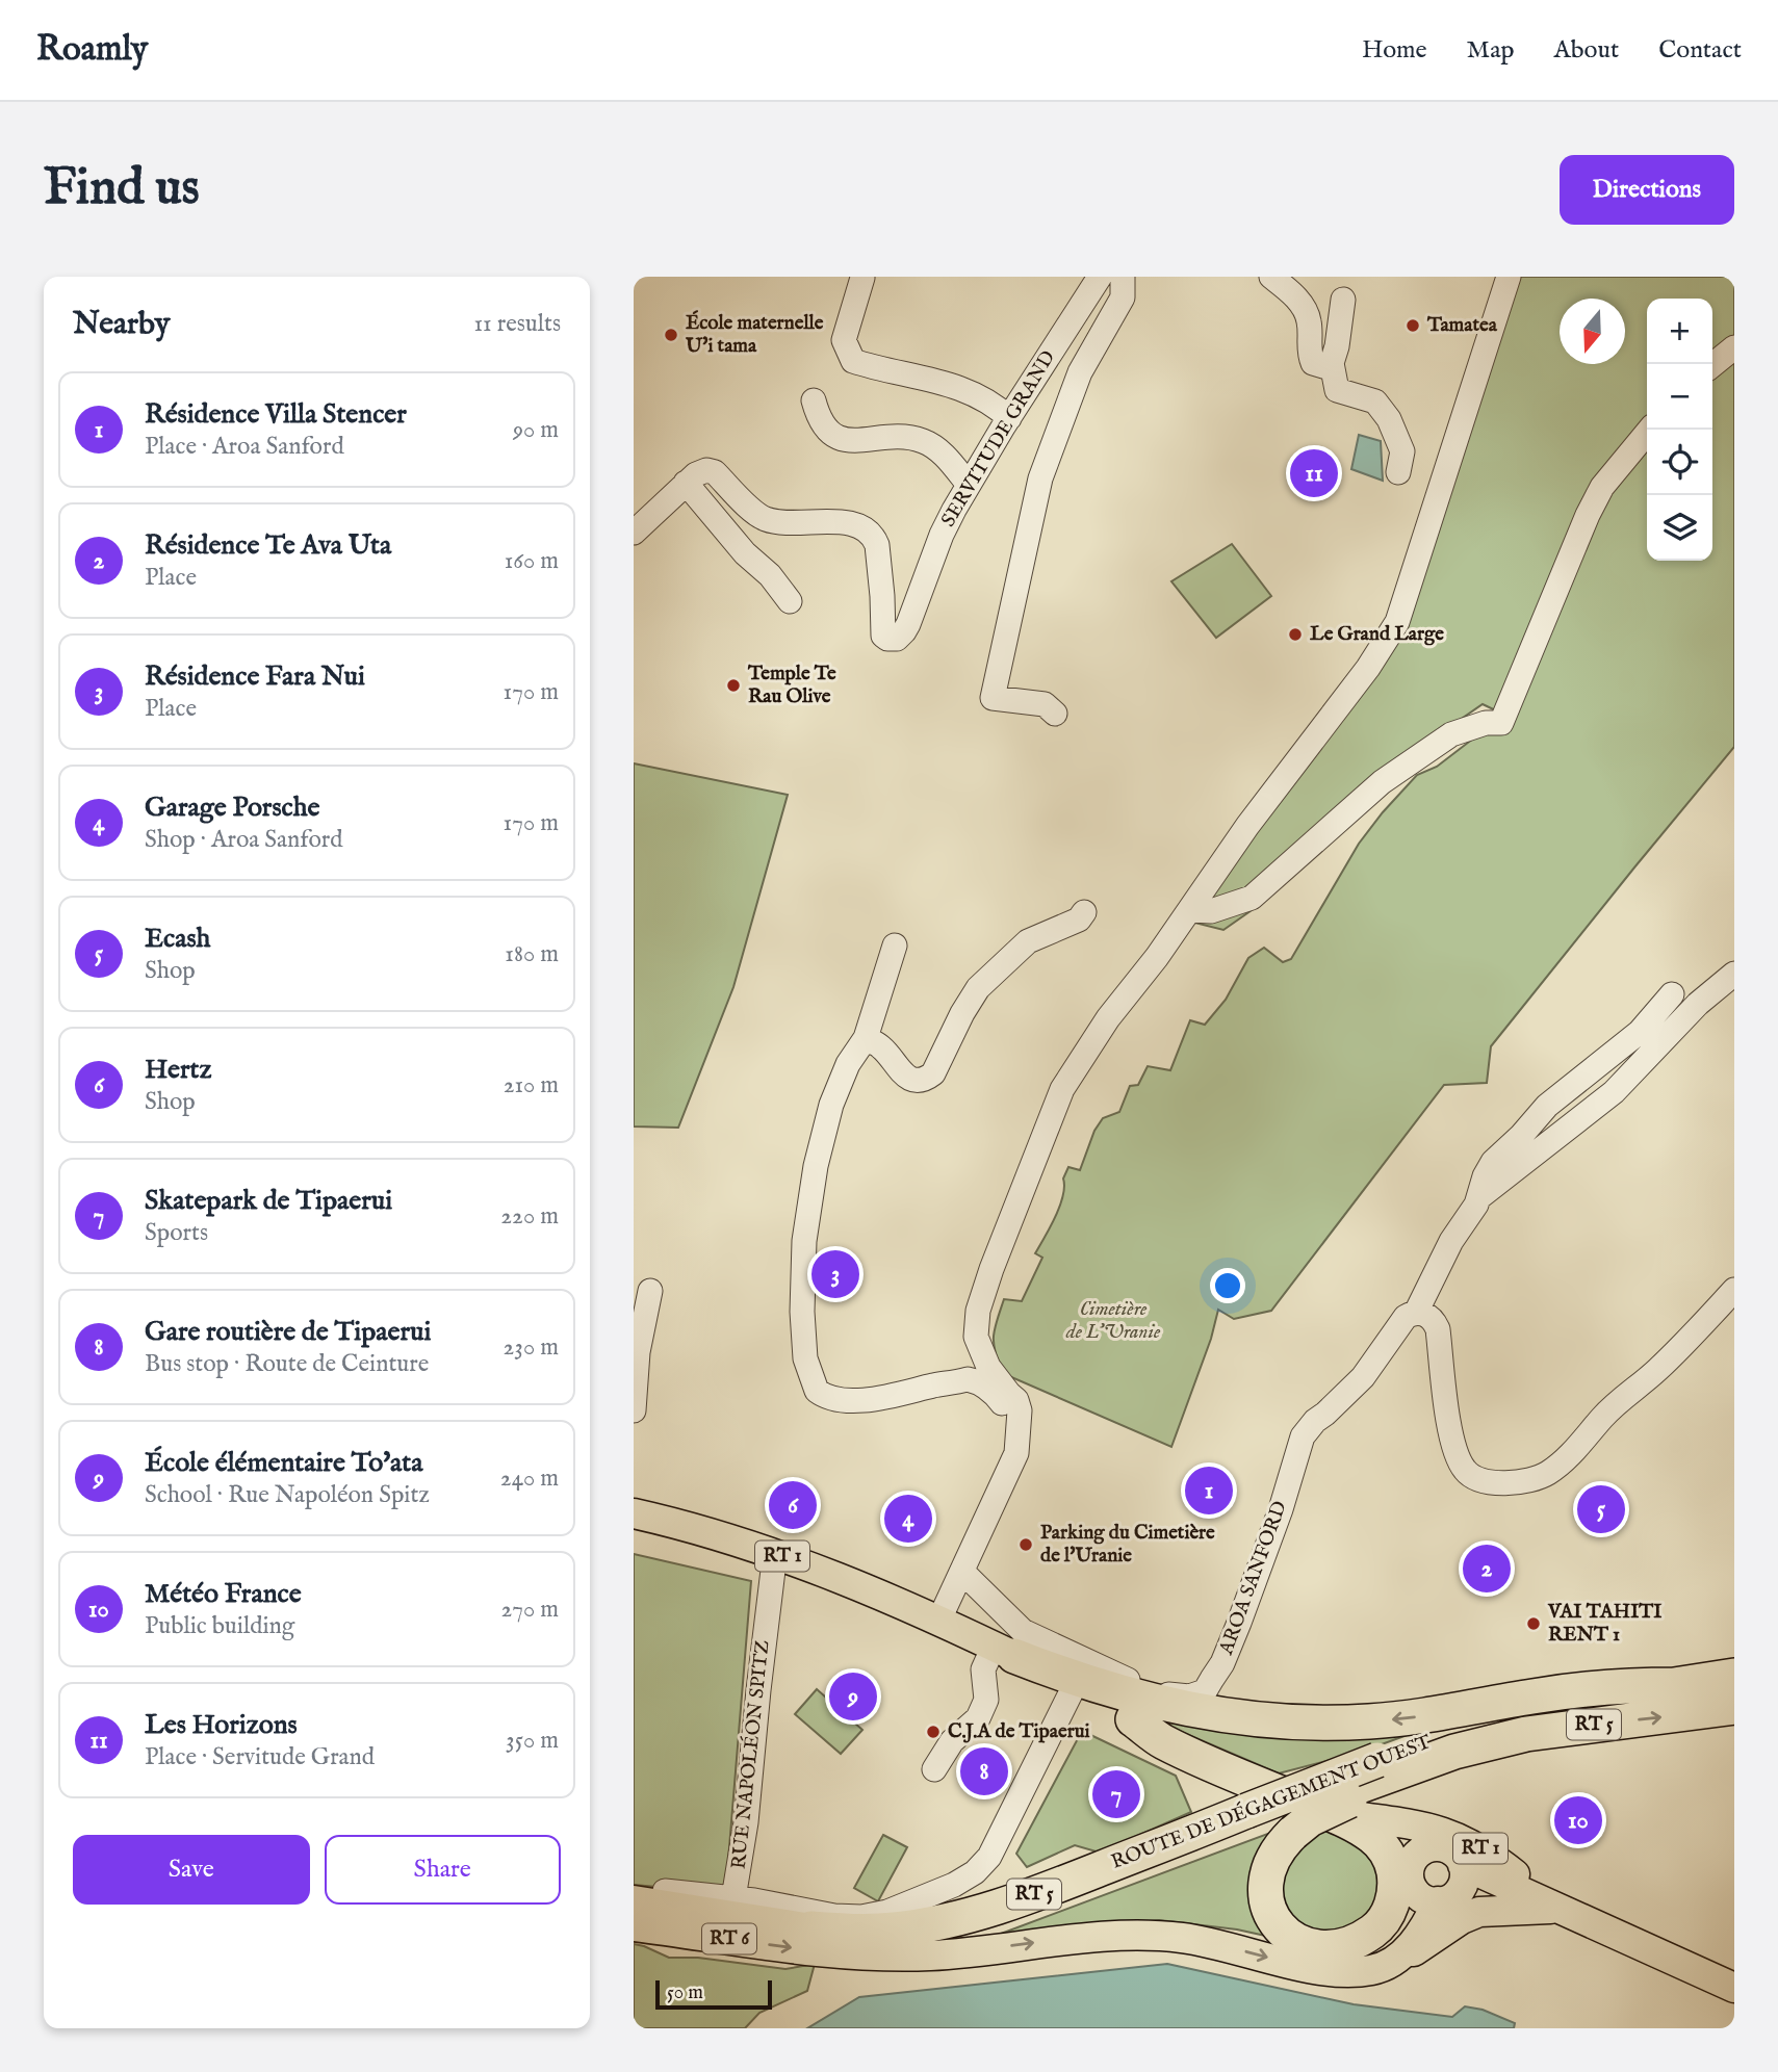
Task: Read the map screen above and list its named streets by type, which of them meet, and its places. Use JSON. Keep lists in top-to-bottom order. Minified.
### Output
{"streets":{"highway":["RT 5","ROUTE DE DÉGAGEMENT OUEST"],"main road":["RT 1","RT 6"],"street":["SERVITUDE GRAND","AROA SANFORD","RUE NAPOLÉON SPITZ"]},"crossings":[["RT 1","RUE NAPOLÉON SPITZ"],["RT 1","ROUTE DE DÉGAGEMENT OUEST"],["RUE NAPOLÉON SPITZ","RT 6"],["ROUTE DE DÉGAGEMENT OUEST","RT 6"]],"parks":["Cimetière de L'Uranie"],"places":["Tamatea","École maternelle U'i tama","Le Grand Large","Temple Te Rau Olive","Parking du Cimetière de l'Uranie","VAI TAHITI RENT 1","C.J.A de Tipaerui"],"scale_bar":"50 m","north":"bottom","page":{"header":"Roamly","nav":["Home","Map","About","Contact"],"buttons":["Directions",["Save","Share"]],"title":"Find us","heading":["Nearby","11 results"],"map_buttons":["+","−"],"list":[{"mark":"1","name":"Résidence Villa Stencer","note":"Place · Aroa Sanford","value":"90 m"},{"mark":"2","name":"Résidence Te Ava Uta","note":"Place","value":"160 m"},{"mark":"3","name":"Résidence Fara Nui","note":"Place","value":"170 m"},{"mark":"4","name":"Garage Porsche","note":"Shop · Aroa Sanford","value":"170 m"},{"mark":"5","name":"Ecash","note":"Shop","value":"180 m"},{"mark":"6","name":"Hertz","note":"Shop","value":"210 m"},{"mark":"7","name":"Skatepark de Tipaerui","note":"Sports","value":"220 m"},{"mark":"8","name":"Gare routière de Tipaerui","note":"Bus stop · Route de Ceinture","value":"230 m"},{"mark":"9","name":"École élémentaire To'ata","note":"School · Rue Napoléon Spitz","value":"240 m"},{"mark":"10","name":"Météo France","note":"Public building","value":"270 m"},{"mark":"11","name":"Les Horizons","note":"Place · Servitude Grand","value":"350 m"}],"pins":["11","3","1","6","5","4","2","9","8","7","10"],"scale":"50 m"}}
